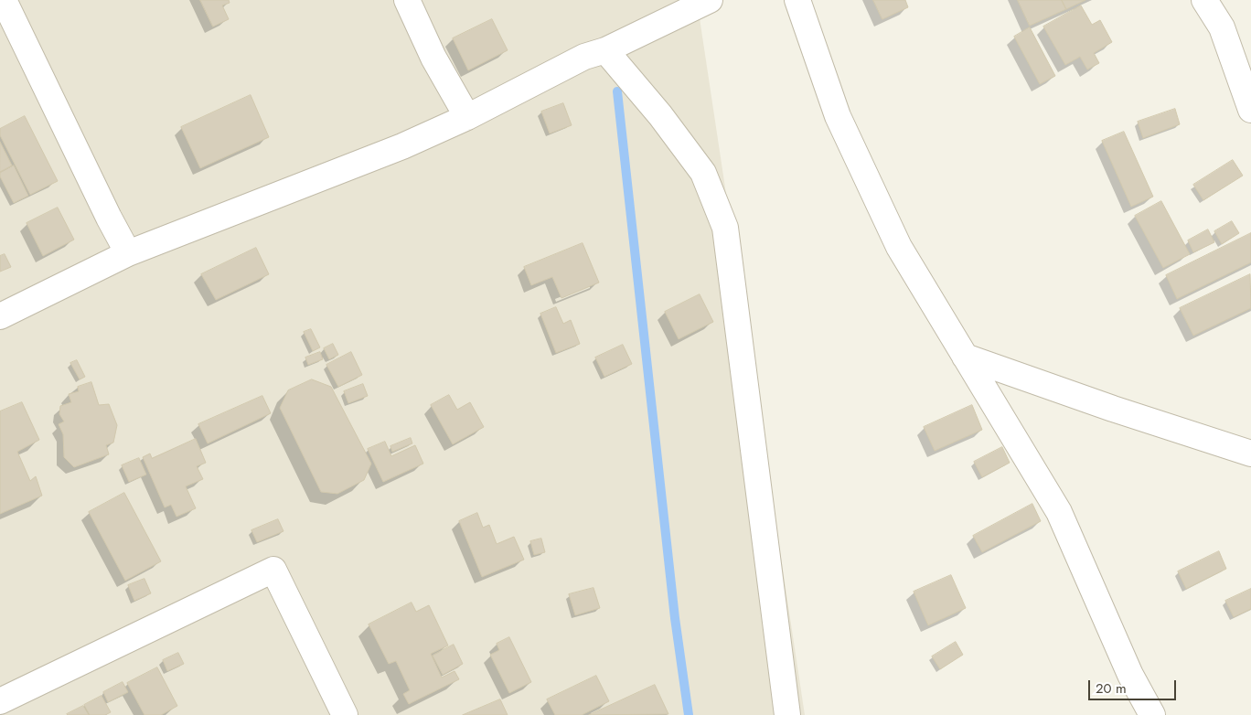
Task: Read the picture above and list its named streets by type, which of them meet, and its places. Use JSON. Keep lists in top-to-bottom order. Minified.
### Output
{"scale_bar":"20 m"}
